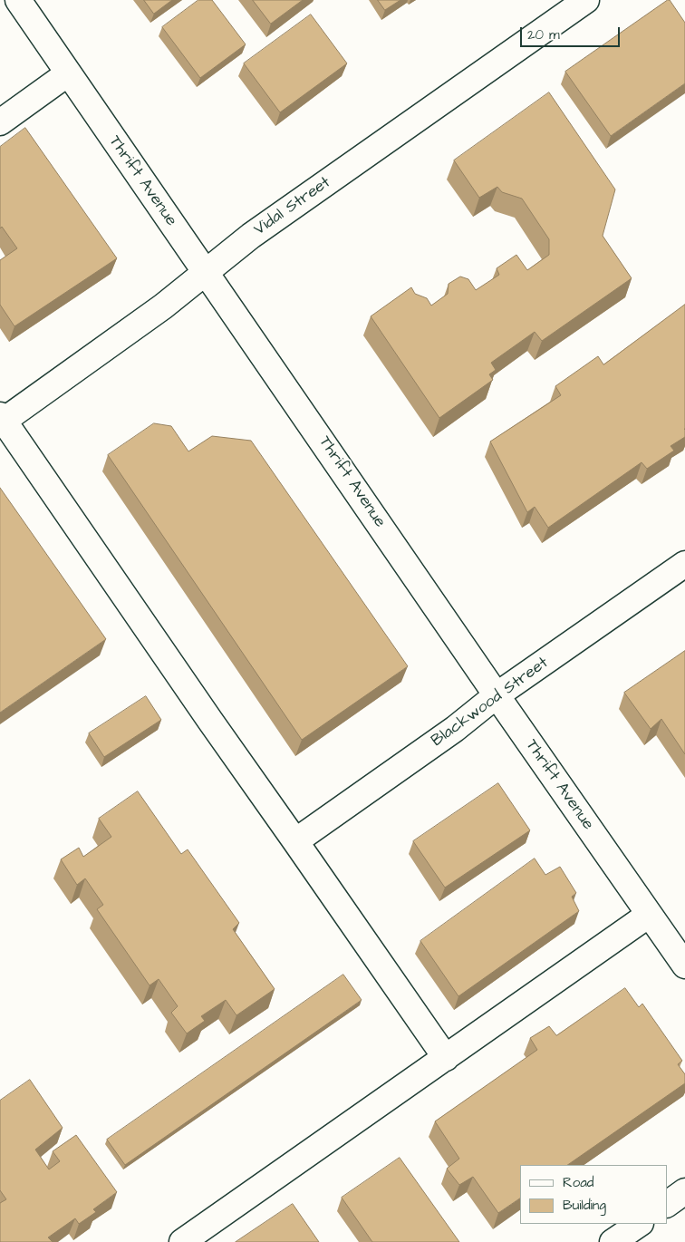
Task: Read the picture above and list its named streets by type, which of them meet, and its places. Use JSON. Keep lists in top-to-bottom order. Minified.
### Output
{"streets":{"street":["Thrift Avenue","Vidal Street","Blackwood Street"]},"crossings":[["Thrift Avenue","Vidal Street"],["Thrift Avenue","Blackwood Street"]],"legend":["Road","Building"],"scale_bar":"20 m"}
